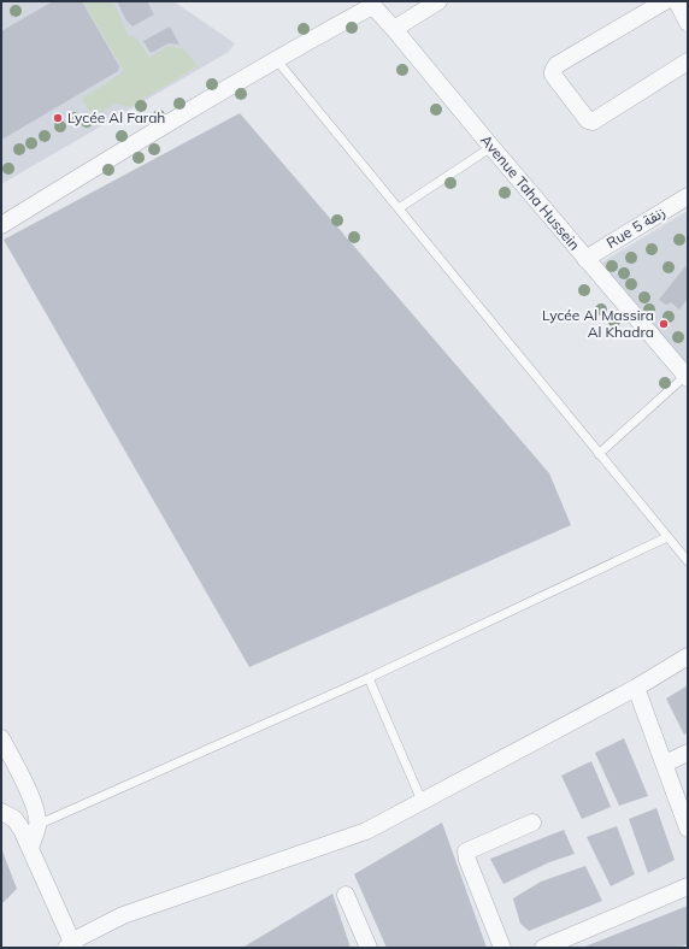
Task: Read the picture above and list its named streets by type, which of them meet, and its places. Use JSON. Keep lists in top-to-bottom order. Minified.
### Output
{"streets":{"street":["Avenue Taha Hussein","Rue 5 زنقة"]},"crossings":[["Avenue Taha Hussein","Rue 5 زنقة"]],"places":["Lycée Al Farah","Lycée Al Massira Al Khadra"]}
